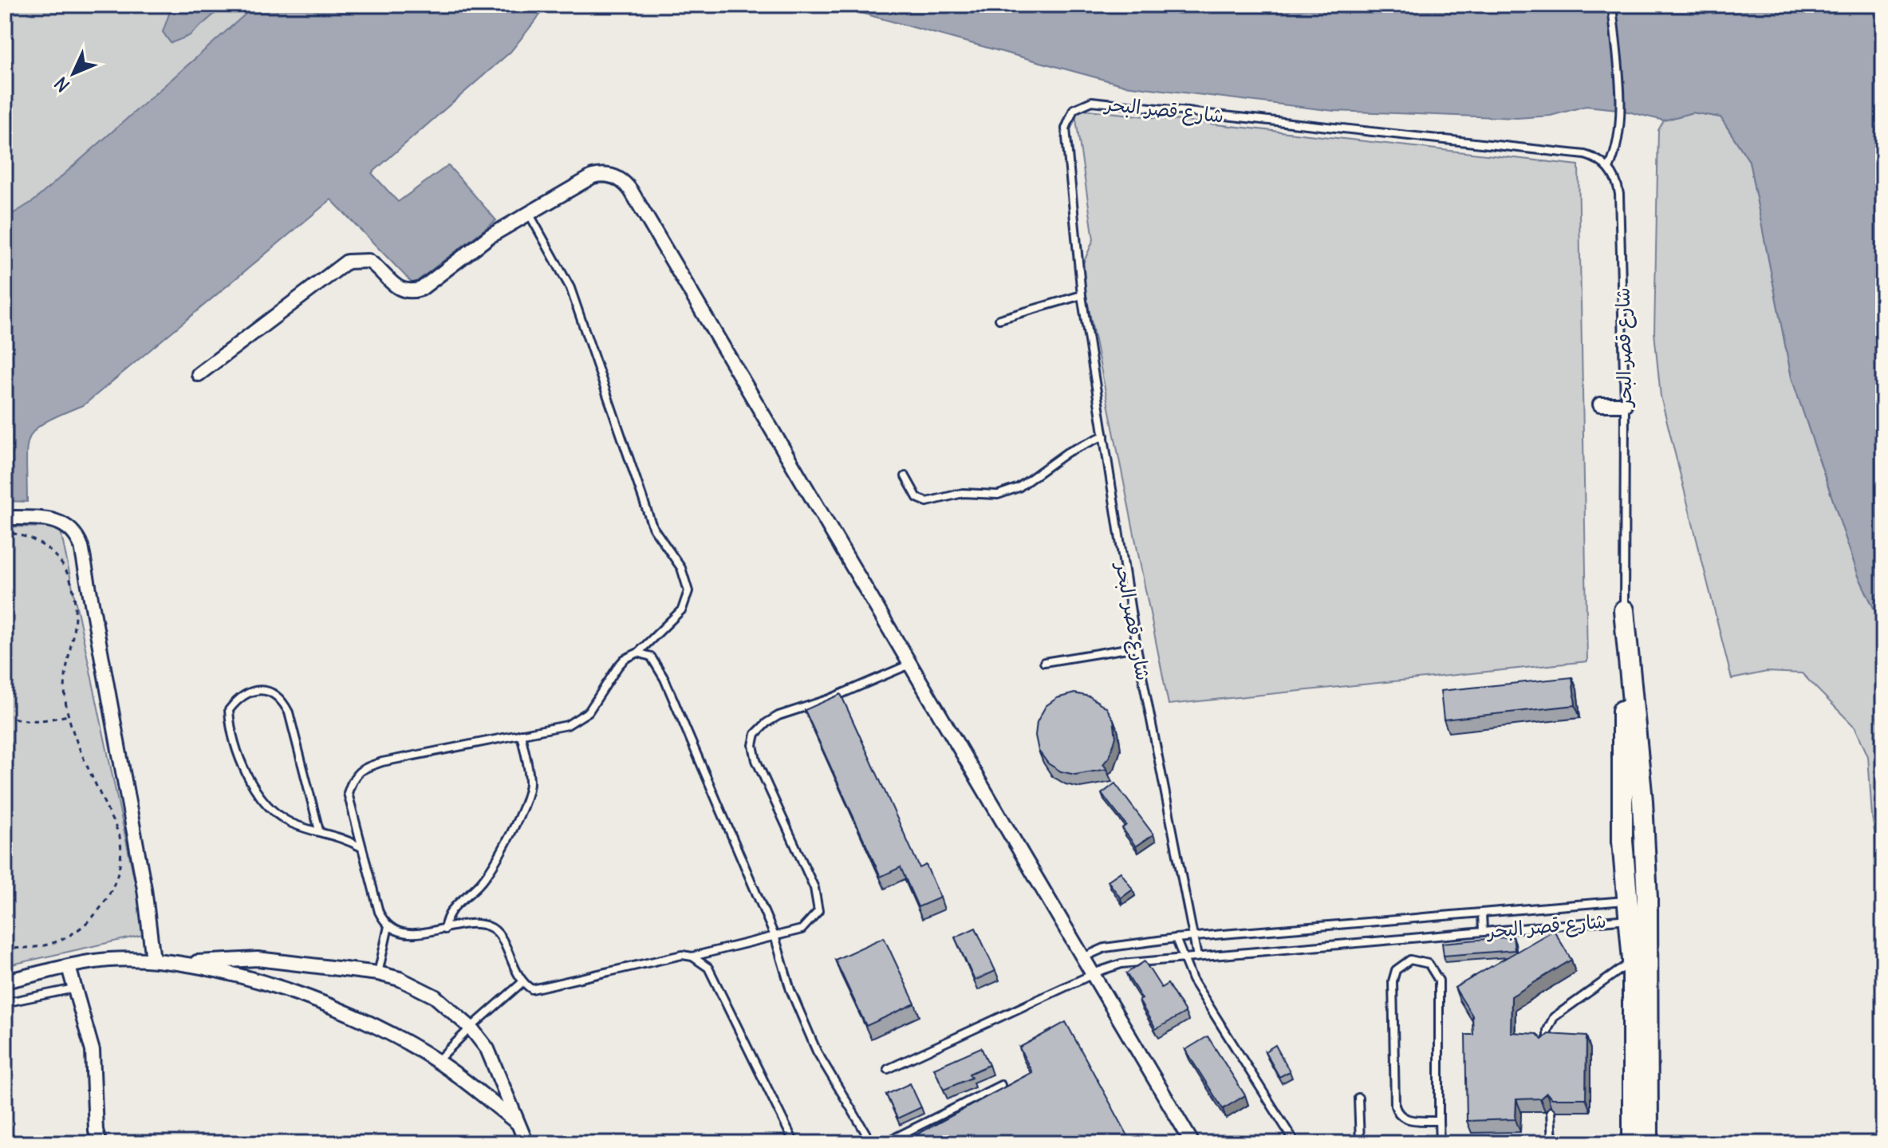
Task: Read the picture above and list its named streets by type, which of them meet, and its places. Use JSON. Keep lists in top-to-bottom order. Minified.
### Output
{"streets":{"street":["شارع قصر البحر"]},"north":"bottom left"}
